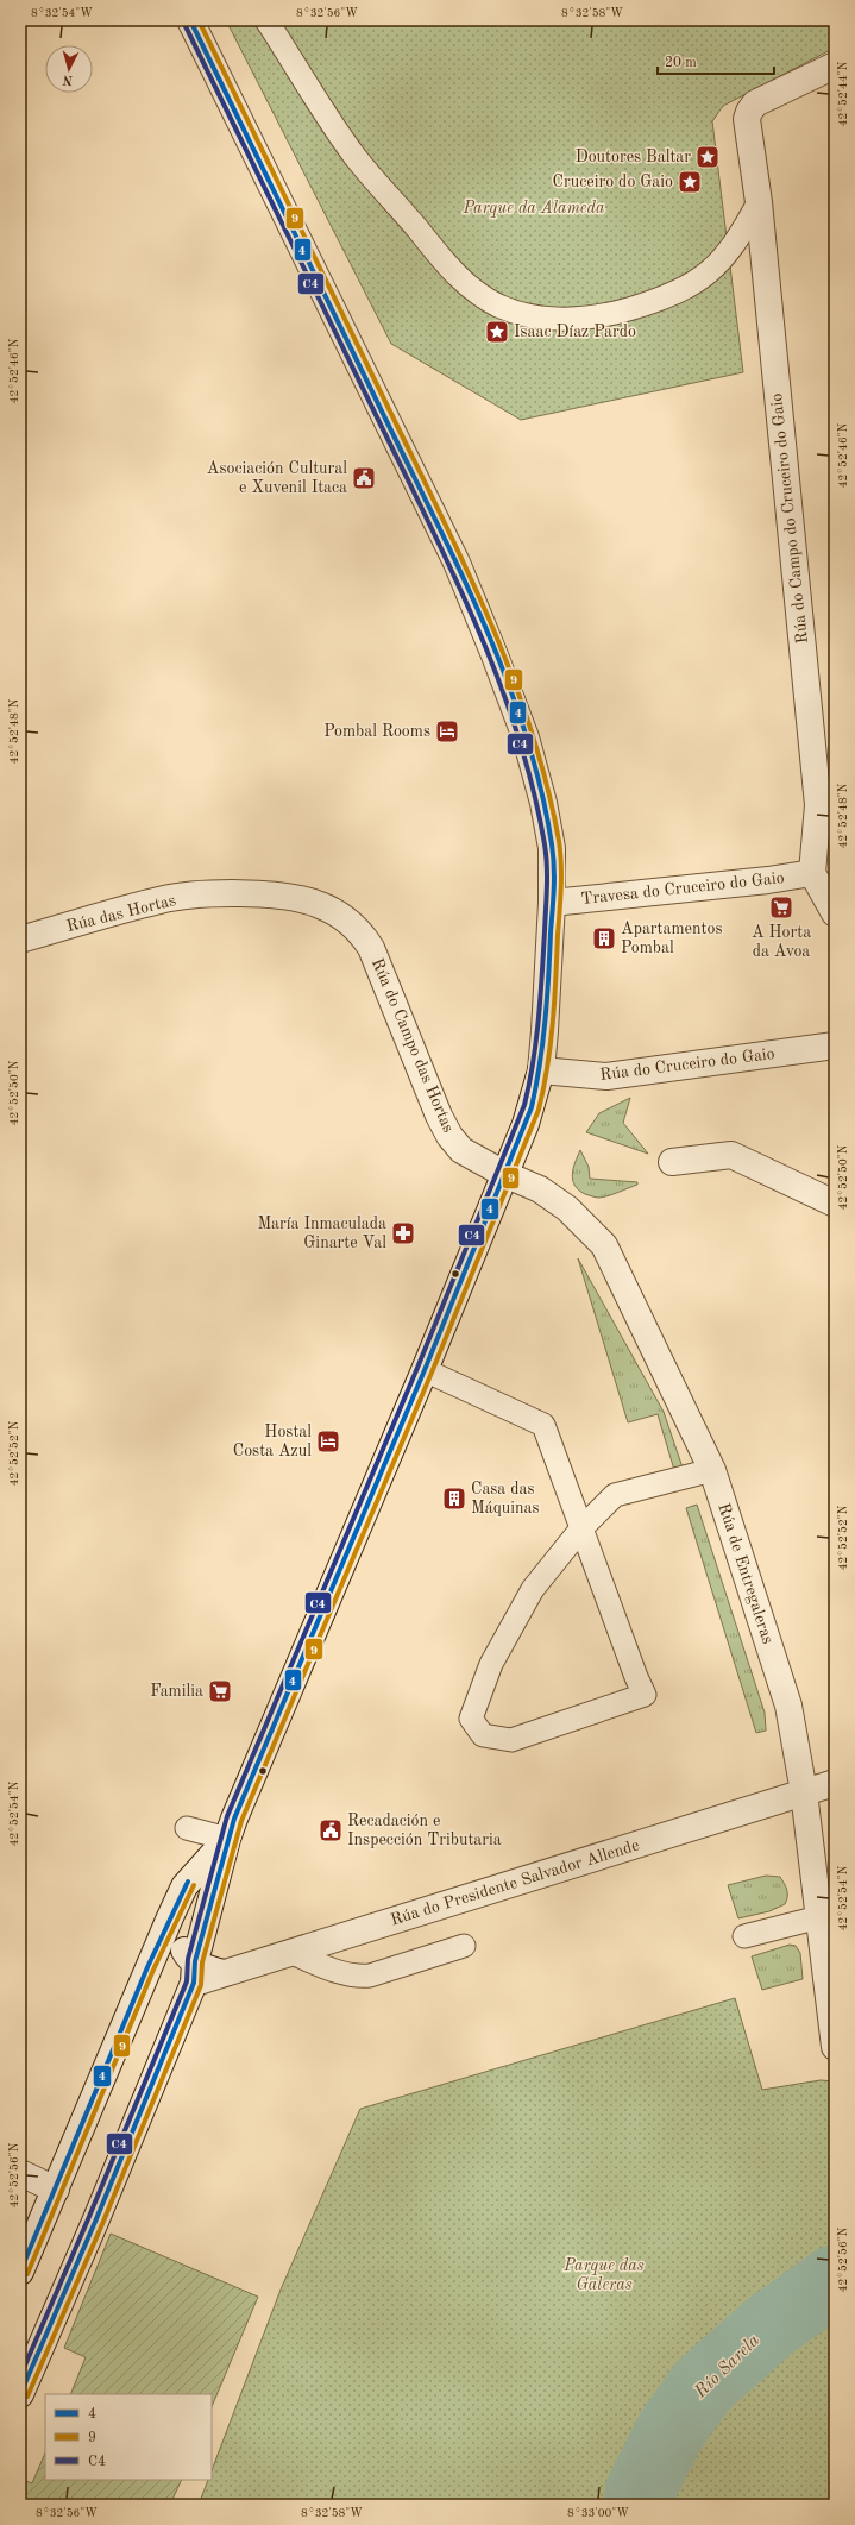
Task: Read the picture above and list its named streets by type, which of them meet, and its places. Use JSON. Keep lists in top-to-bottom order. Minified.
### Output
{"streets":{"street":["Rúa do Campo do Cruceiro do Gaio","Travesa do Cruceiro do Gaio","Rúa das Hortas","Rúa do Campo das Hortas","Rúa do Cruceiro do Gaio","Rúa de Entregaleras","Rúa do Presidente Salvador Allende"]},"crossings":[["Rúa do Campo do Cruceiro do Gaio","Travesa do Cruceiro do Gaio"],["Rúa das Hortas","Rúa do Campo das Hortas"],["Rúa do Campo das Hortas","Rúa de Entregaleras"],["Rúa de Entregaleras","Rúa do Presidente Salvador Allende"]],"water":["Río Sarela"],"parks":["Parque da Alameda","Parque das Galeras"],"places":{"place":["Doutores Baltar","Cruceiro do Gaio","Isaac Díaz Pardo"],"public building":["Asociación Cultural e Xuvenil Itaca","Recadación e Inspección Tributaria"],"hotel":["Pombal Rooms","Hostal Costa Azul"],"supermarket":["A Horta da Avoa","Familia"],"building":["Apartamentos Pombal","Casa das Máquinas"],"pharmacy":["María Inmaculada Ginarte Val"]},"lines":["transit line 4","transit line 9","transit line C4"],"legend":["4","9","C4"],"scale_bar":"20 m","north":"bottom","coordinates":["8°32'54\"W","8°32'56\"W","8°32'58\"W","42°52'44\"N","42°52'46\"N","42°52'48\"N","42°52'50\"N","42°52'52\"N","42°52'54\"N","42°52'56\"N","8°33'00\"W"]}
